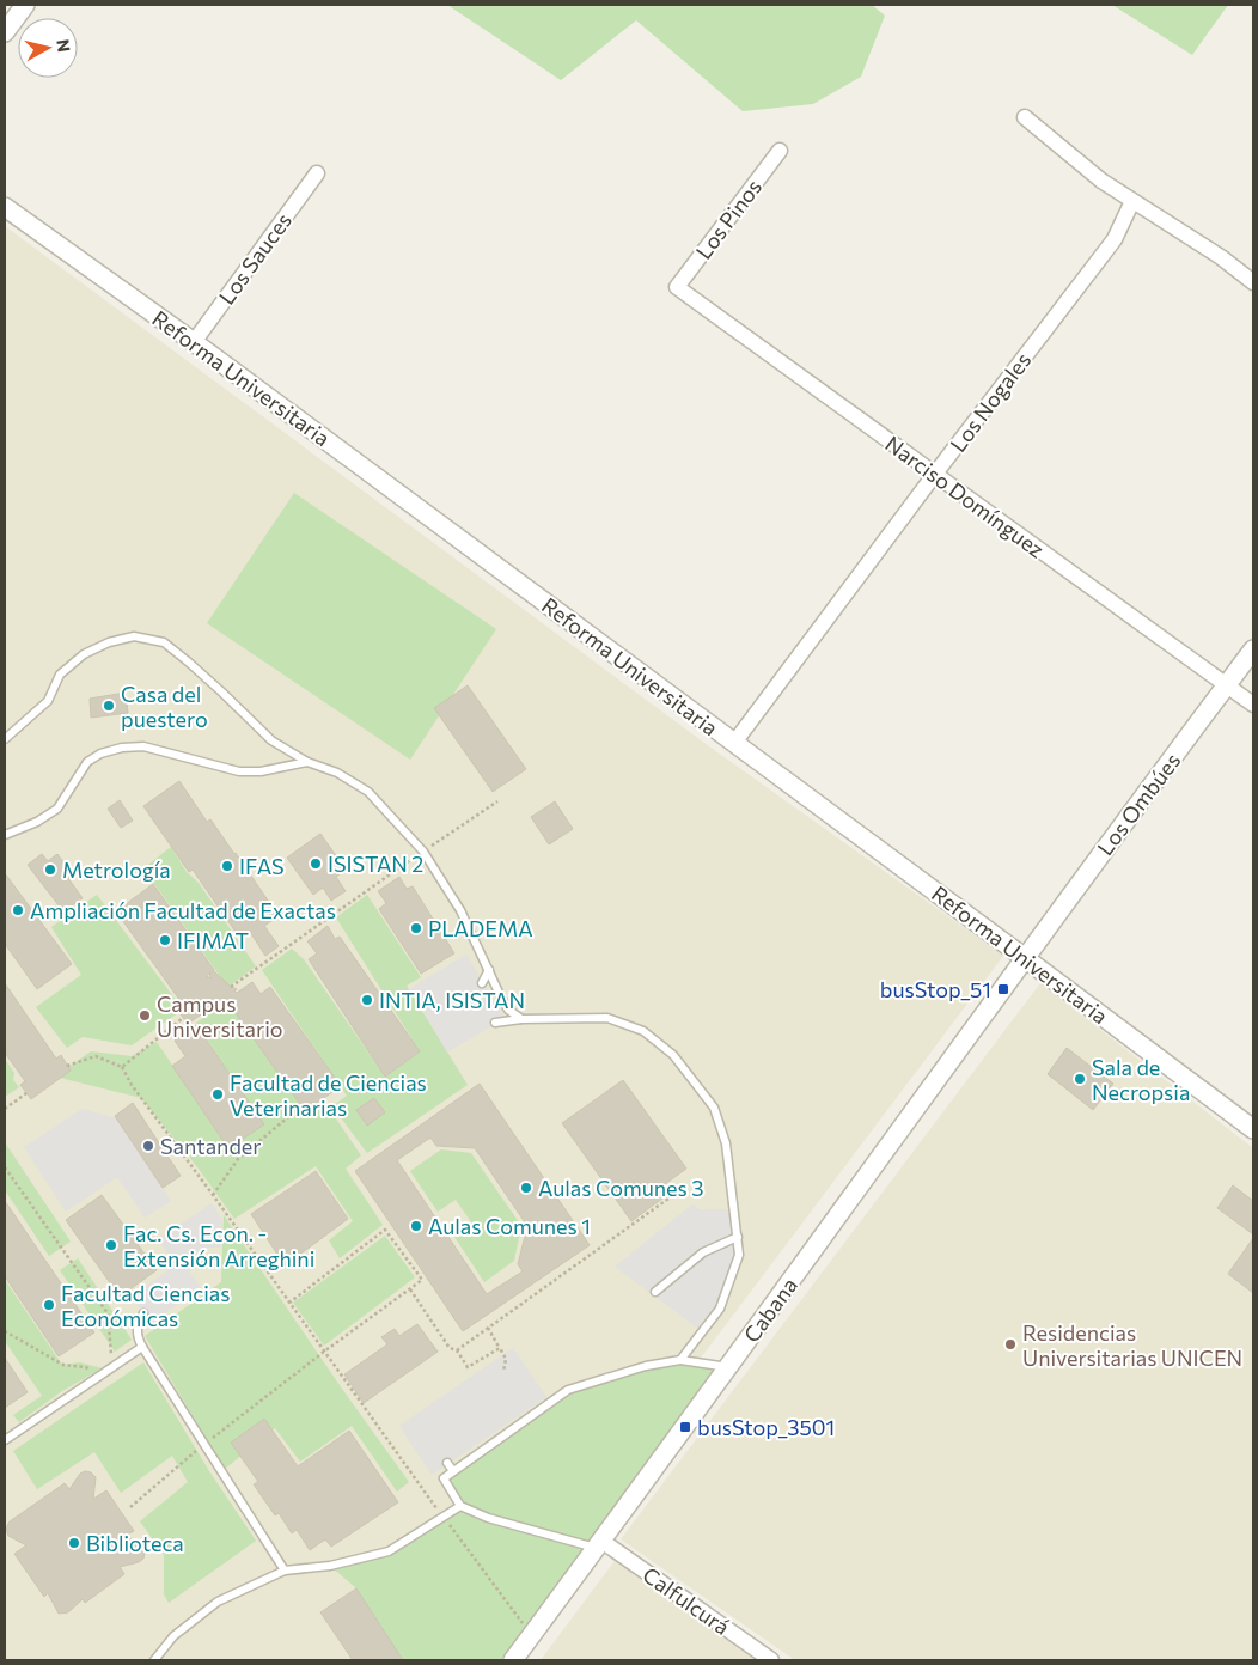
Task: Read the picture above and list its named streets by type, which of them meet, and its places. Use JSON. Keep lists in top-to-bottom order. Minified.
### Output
{"streets":{"street":["Los Pinos","Los Sauces","Reforma Universitaria","Los Nogales","Narciso Domínguez","Los Ombúes","Cabana","Calfulcurá"]},"crossings":[["Los Pinos","Narciso Domínguez"],["Los Sauces","Reforma Universitaria"],["Reforma Universitaria","Los Nogales"],["Reforma Universitaria","Los Ombúes"],["Reforma Universitaria","Cabana"],["Los Nogales","Narciso Domínguez"],["Narciso Domínguez","Los Ombúes"],["Los Ombúes","Cabana"],["Cabana","Calfulcurá"]],"places":{"other":["Casa del puestero","ISISTAN 2","IFAS","Metrología","Ampliación Facultad de Exactas","PLADEMA","IFIMAT","INTIA, ISISTAN","Campus Universitario","Sala de Necropsia","Facultad de Ciencias Veterinarias","Santander","Aulas Comunes 3","Aulas Comunes 1","Fac. Cs. Econ. - Extensión Arreghini","Facultad Ciencias Económicas","Residencias Universitarias UNICEN","Biblioteca"],"transit":["busStop_51","busStop_3501"]},"north":"right"}
